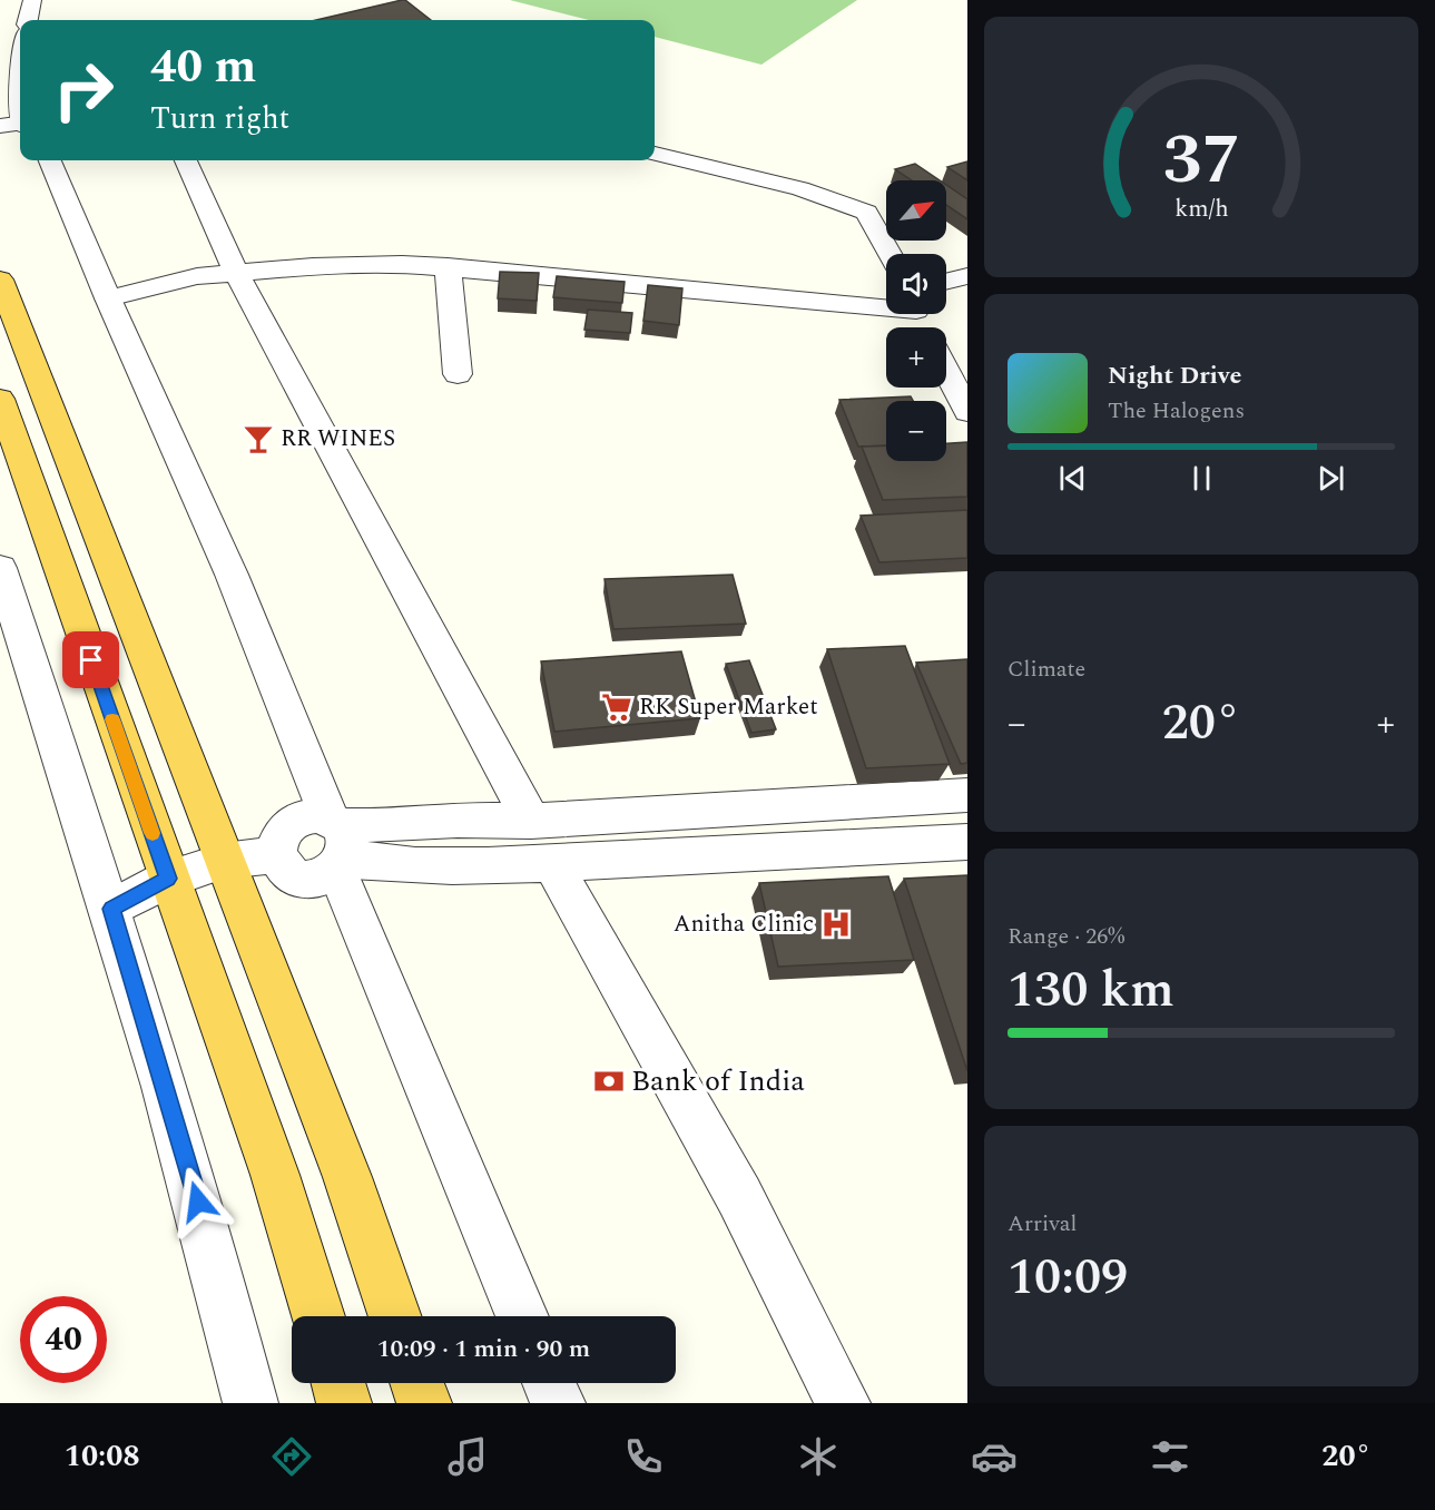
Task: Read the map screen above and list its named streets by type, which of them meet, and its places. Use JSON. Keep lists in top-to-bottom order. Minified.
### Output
{"places":{"bar":["RR WINES"],"supermarket":["RK Super Market"],"hospital":["Anitha Clinic"],"bank":["Bank of India"]},"north":"top right","page":{"turn":["40 m","Turn right"],"map_buttons":["+","−"],"song":["Night Drive","The Halogens"],"tile":["Climate",["Range · 26%","130 km"],["Arrival","10:09"]],"heat":["−","20°","+"],"limit":"40","trip":"10:09 · 1 min · 90 m","tabs":["10:08","20°"],"gauge":["37","km/h"]}}
